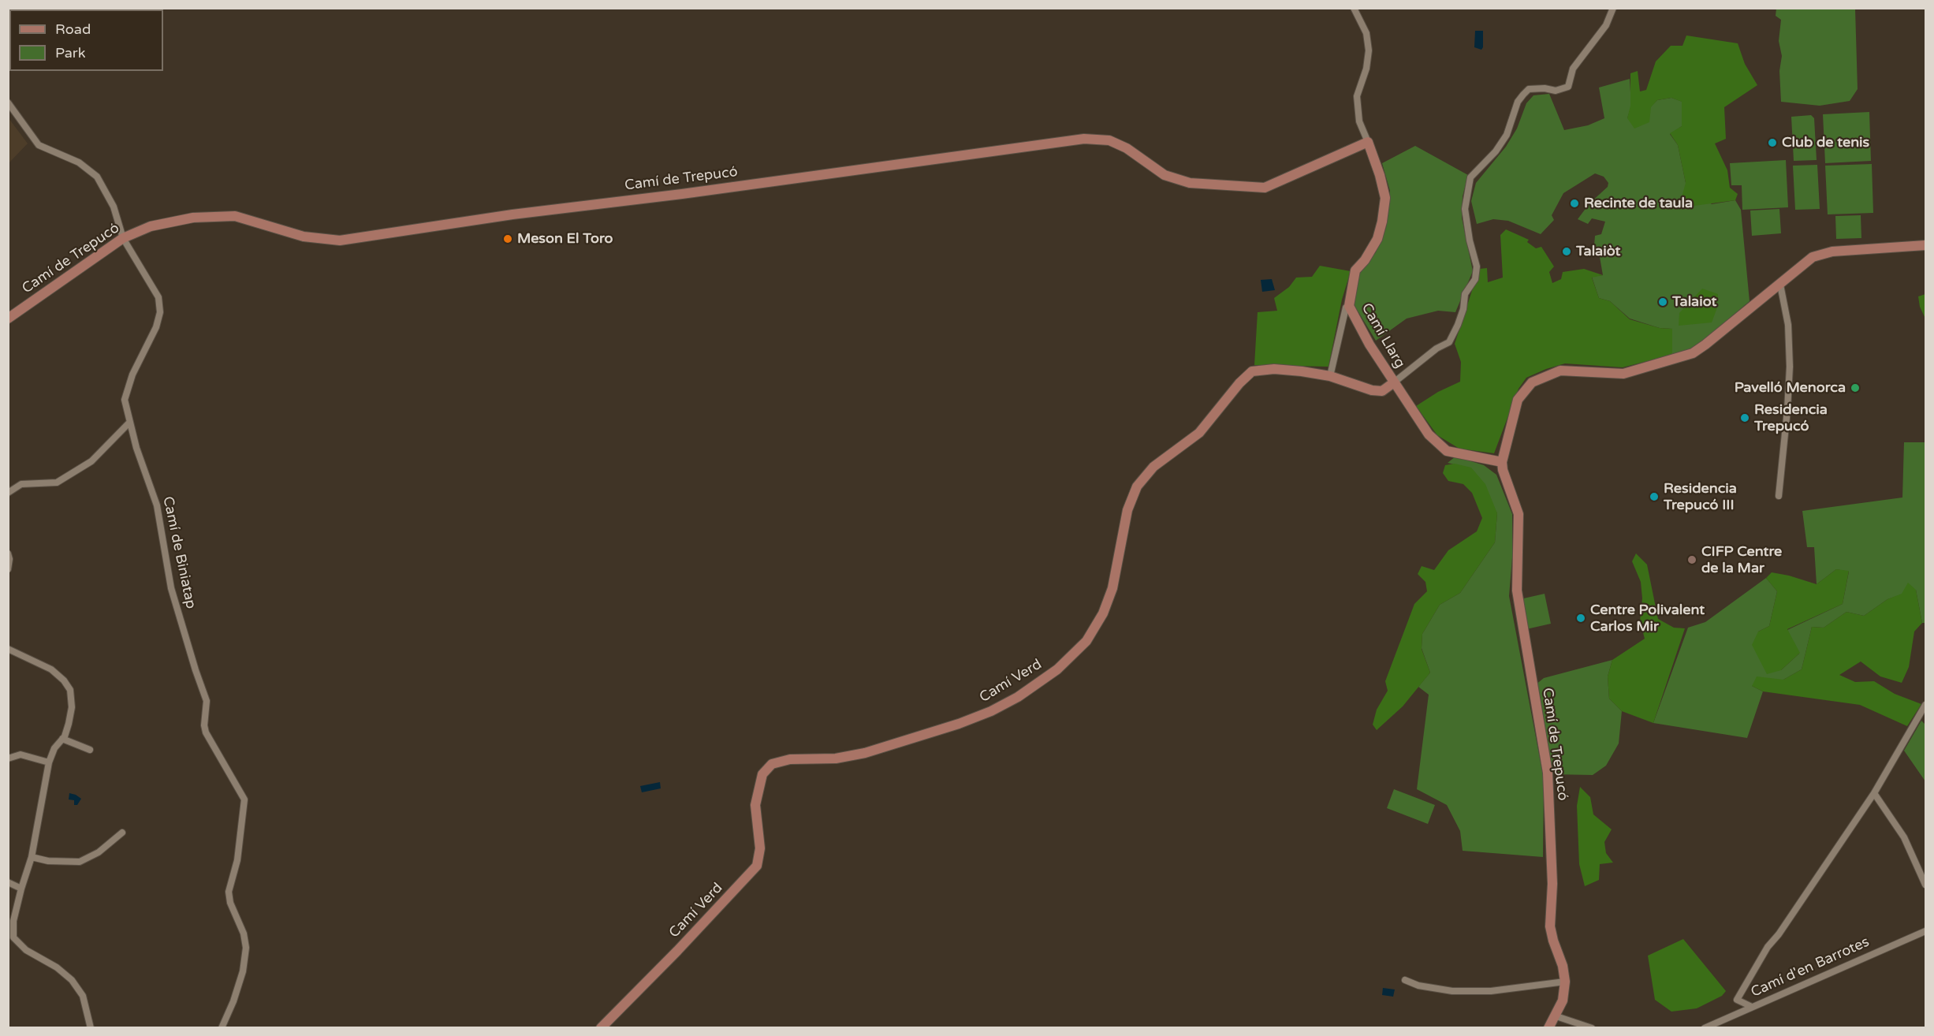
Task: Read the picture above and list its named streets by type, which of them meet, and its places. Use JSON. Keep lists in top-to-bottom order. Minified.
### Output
{"streets":{"street":["Camí de Trepucó","Camí Llarg","Camí de Biniatap","Camí Verd","Camí d'en Barrotes"]},"crossings":[["Camí de Trepucó","Camí Llarg"],["Camí de Trepucó","Camí de Biniatap"],["Camí Llarg","Camí Verd"]],"places":["Club de tenis","Recinte de taula","Meson El Toro","Talaiòt","Talaiot","Pavelló Menorca","Residencia Trepucó","Residencia Trepucó III","CIFP Centre de la Mar","Centre Polivalent Carlos Mir"],"legend":["Road","Park"]}
